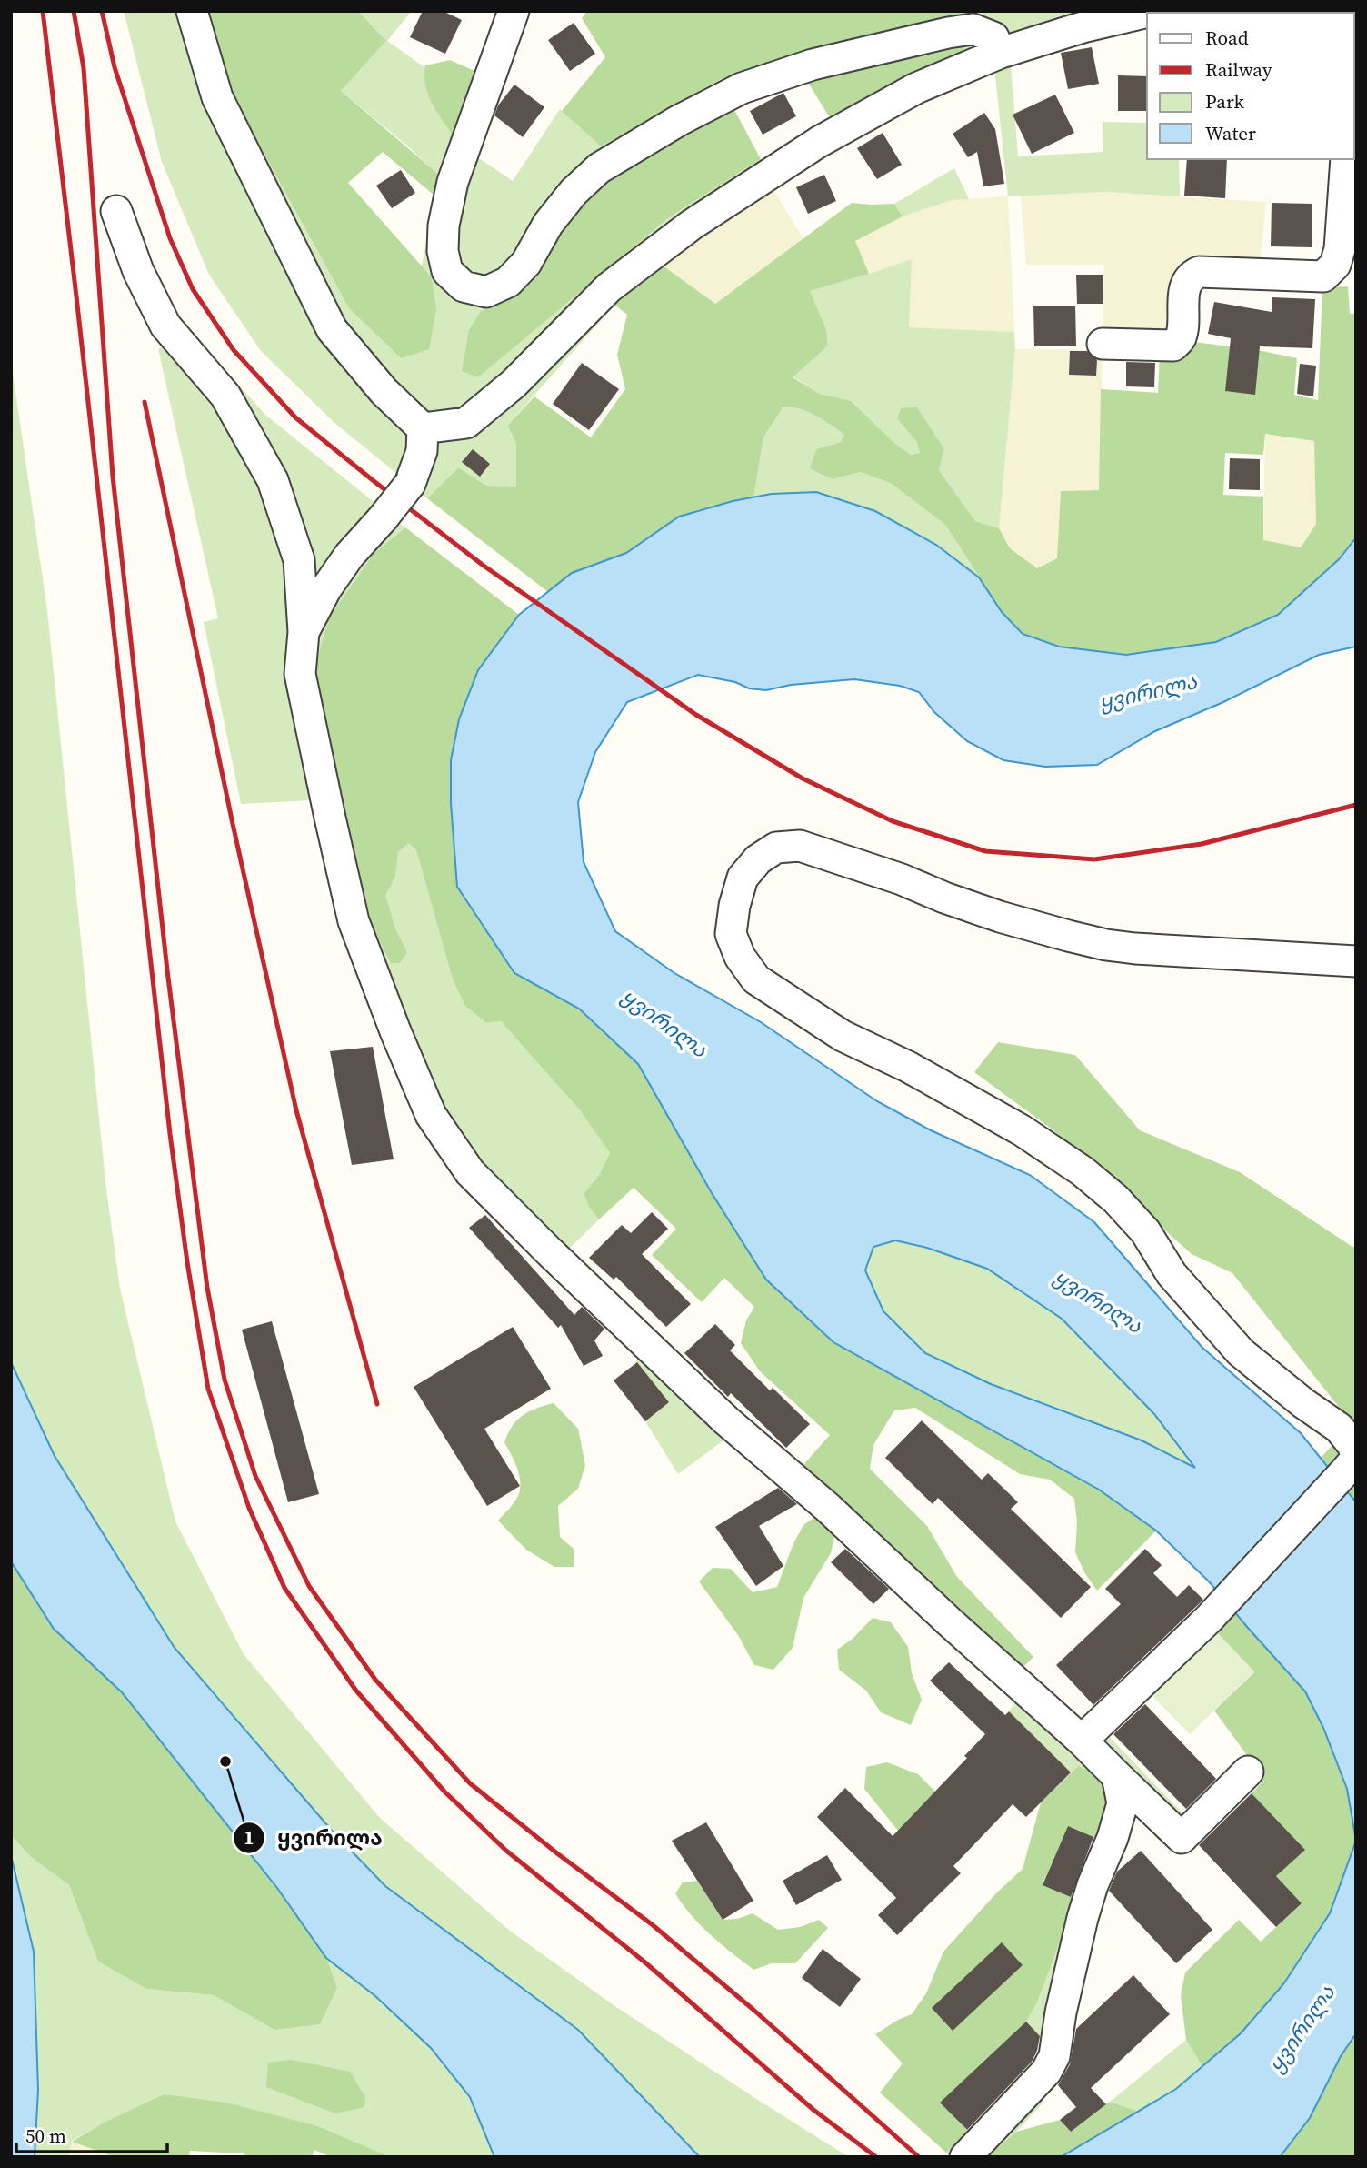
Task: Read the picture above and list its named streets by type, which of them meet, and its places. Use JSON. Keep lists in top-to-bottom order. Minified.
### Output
{"water":["ყვირილა"],"places":["ყვირილა"],"legend":["Road","Railway","Park","Water"],"scale_bar":"50 m"}
